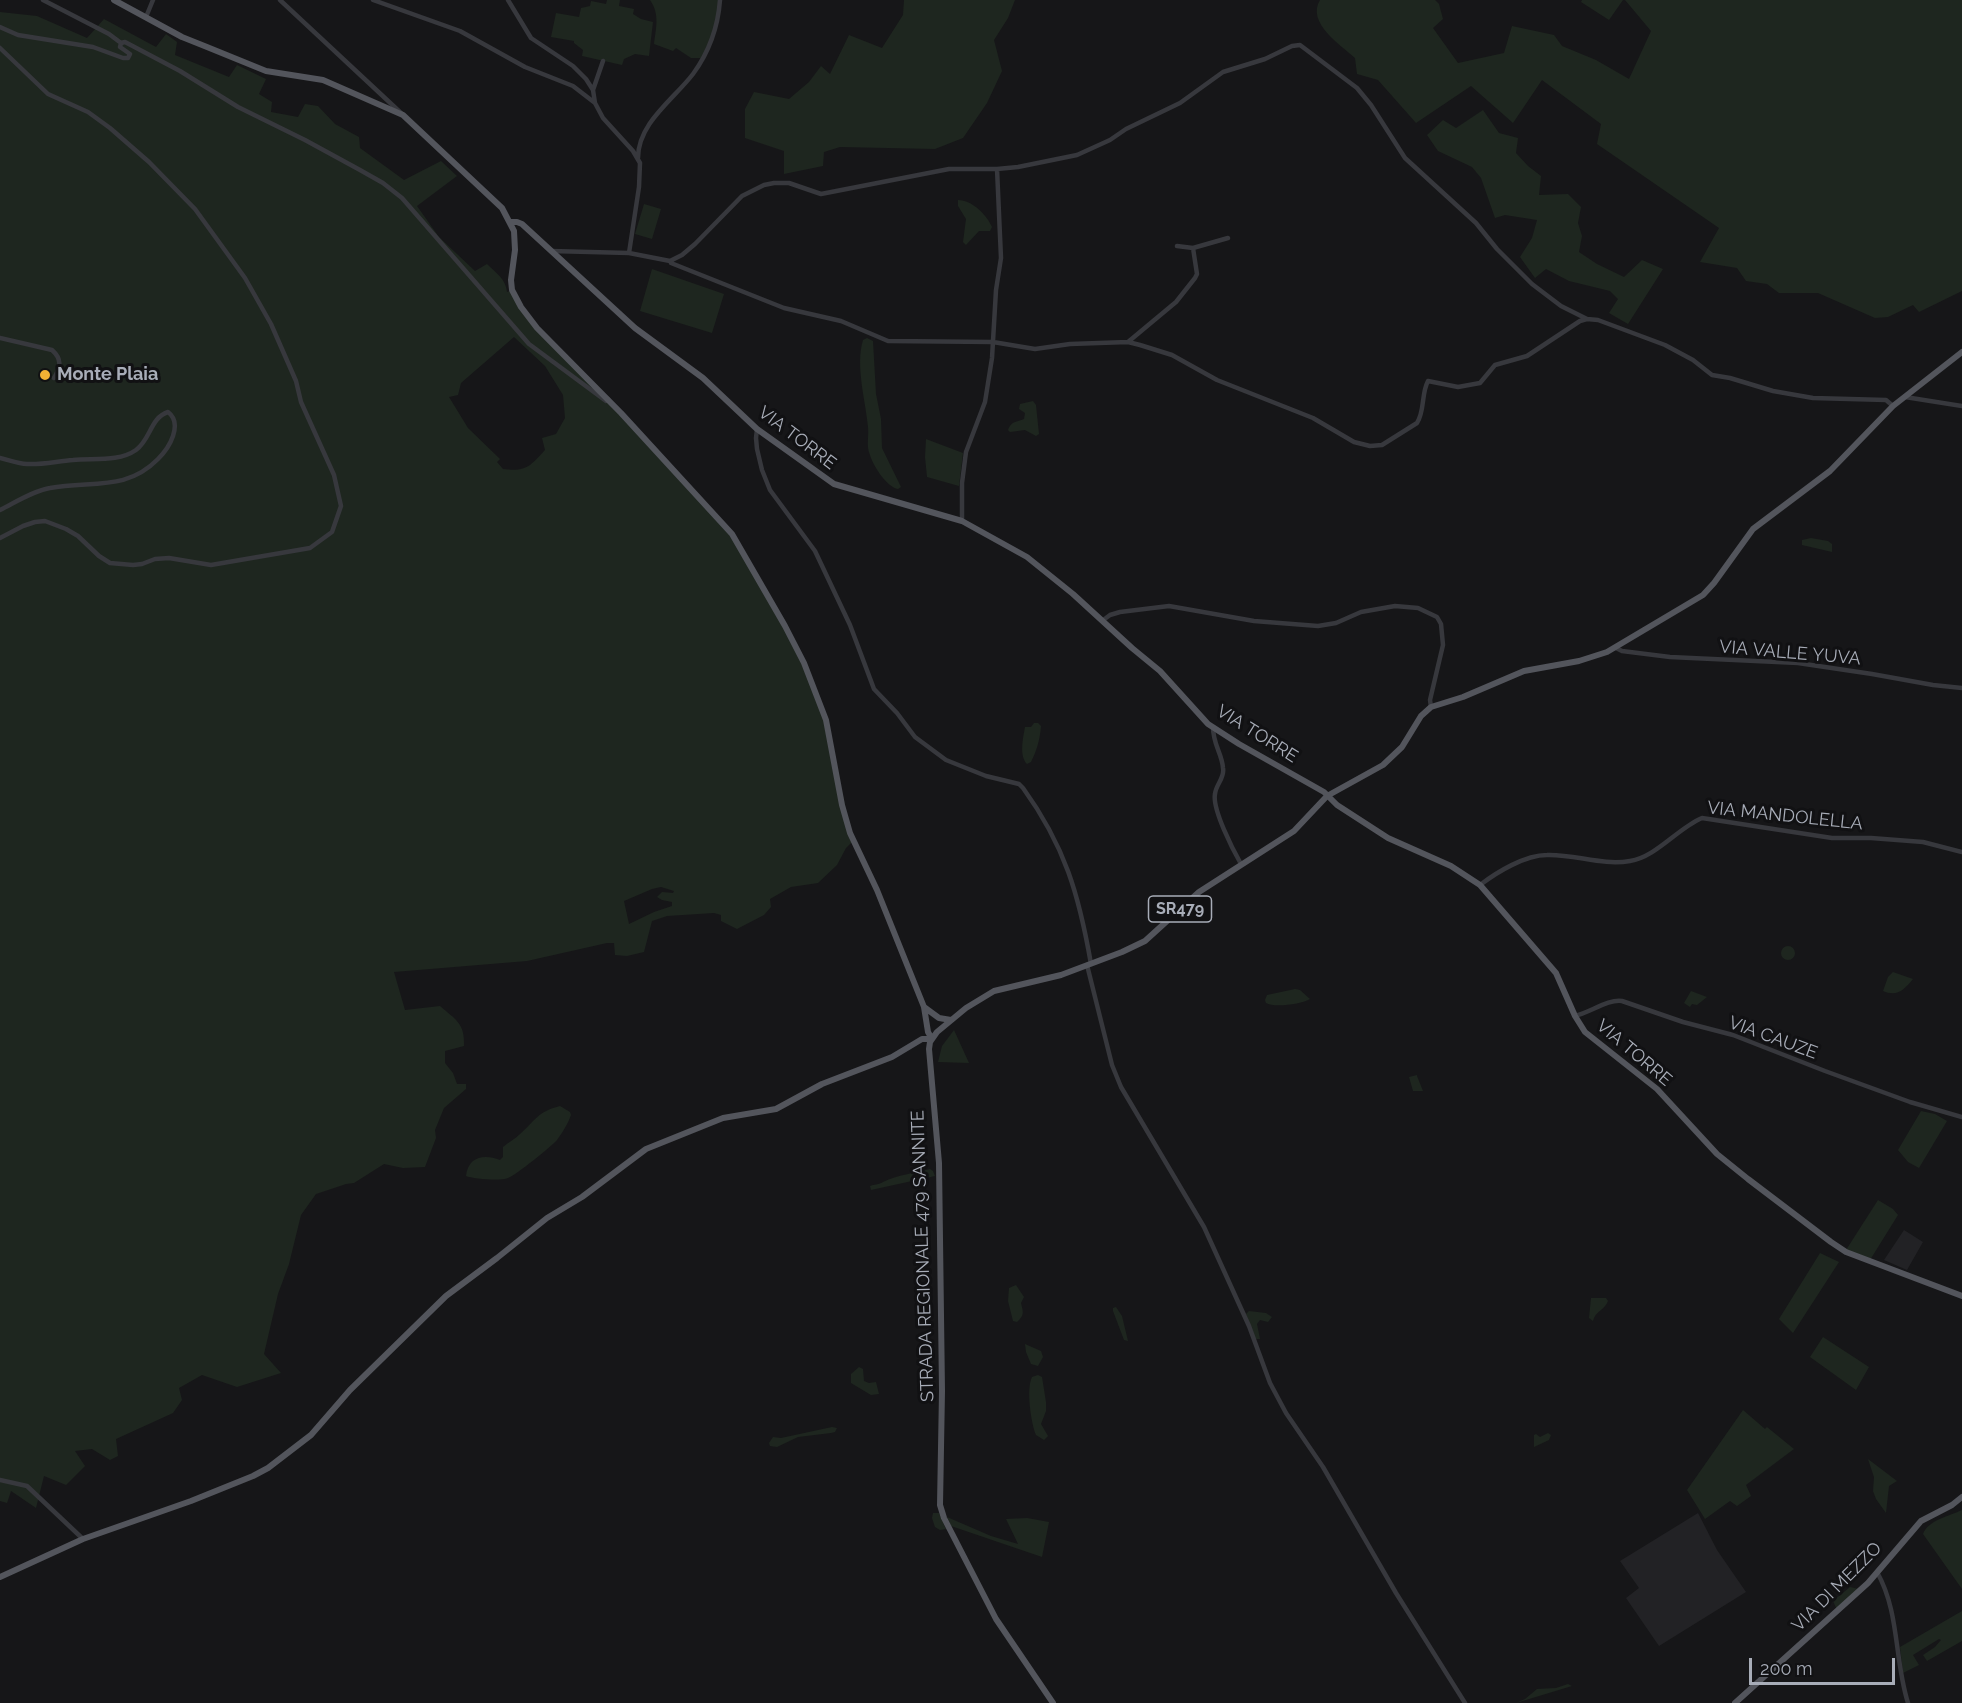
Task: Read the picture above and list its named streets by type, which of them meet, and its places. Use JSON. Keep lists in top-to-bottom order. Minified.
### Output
{"streets":{"main road":["VIA TORRE","SR479","STRADA REGIONALE 479 SANNITE","VIA DI MEZZO"],"street":["VIA VALLE YUVA","VIA MANDOLELLA","VIA CAUZE"]},"crossings":[["VIA TORRE","VIA MANDOLELLA"],["VIA TORRE","SR479"],["VIA TORRE","VIA CAUZE"],["VIA TORRE","STRADA REGIONALE 479 SANNITE"],["SR479","STRADA REGIONALE 479 SANNITE"]],"places":["Monte Plaia"],"scale_bar":"200 m"}
